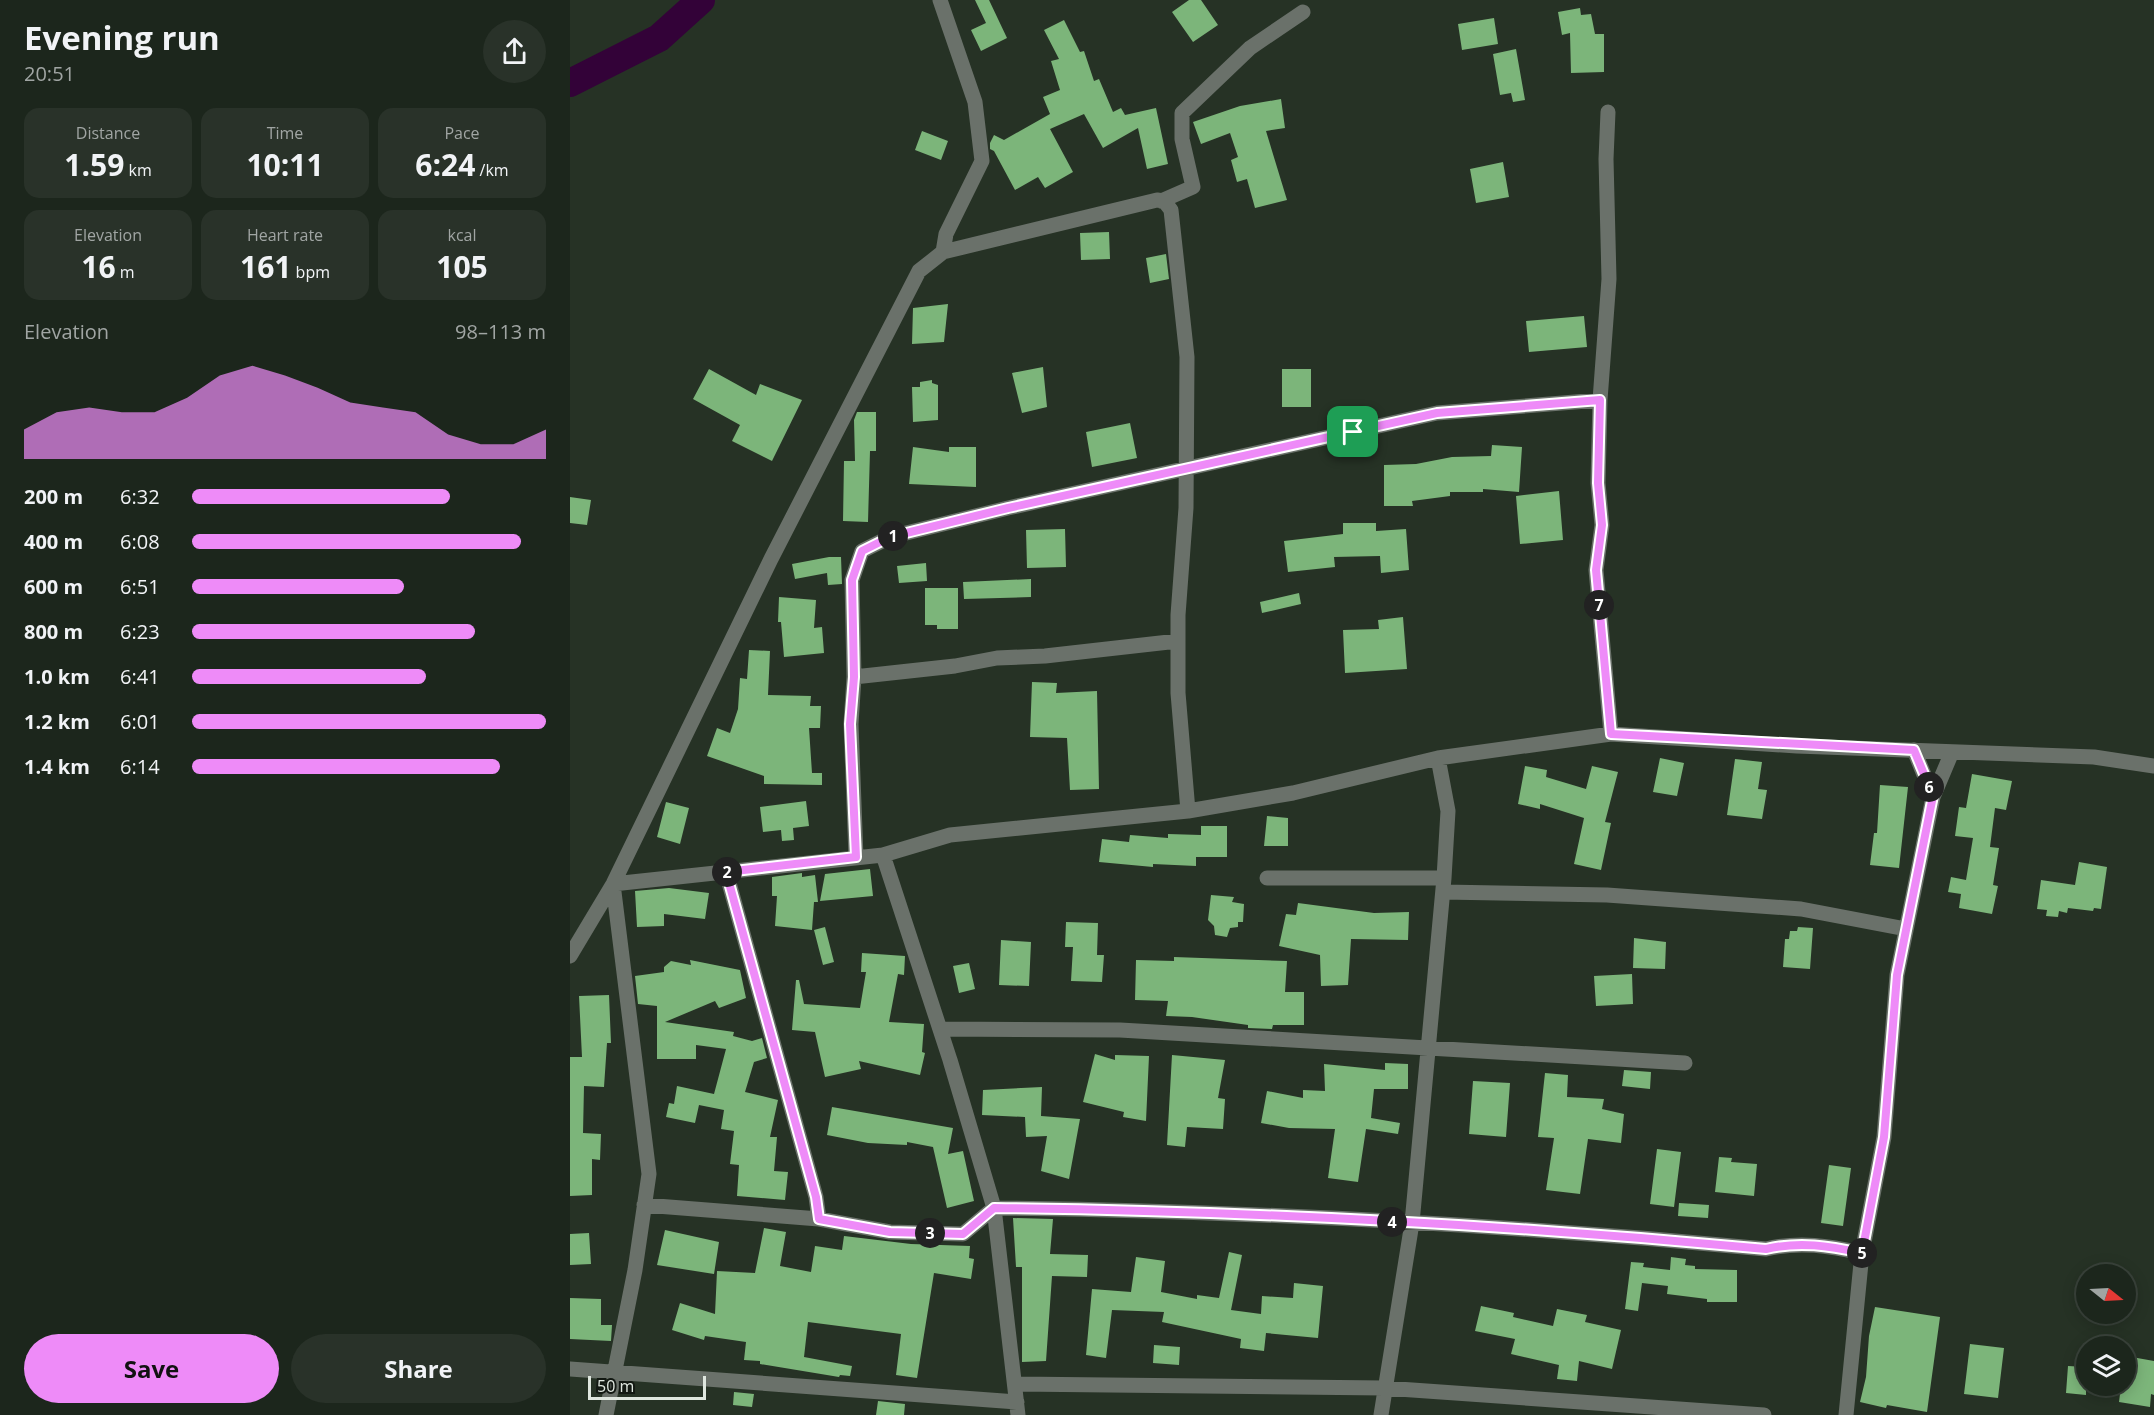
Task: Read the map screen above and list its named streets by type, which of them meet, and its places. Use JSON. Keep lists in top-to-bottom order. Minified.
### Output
{"scale_bar":"50 m","north":"right","page":{"heading":["Evening run","20:51"],"stats":[["Distance","1.59 km"],["Time","10:11"],["Pace","6:24 /km"],["Elevation","16 m"],["Heart rate","161 bpm"],["kcal","105"]],"chart":["Elevation","98–113 m"],"list":[{"name":"200 m","note":"6:32"},{"name":"400 m","note":"6:08"},{"name":"600 m","note":"6:51"},{"name":"800 m","note":"6:23"},{"name":"1.0 km","note":"6:41"},{"name":"1.2 km","note":"6:01"},{"name":"1.4 km","note":"6:14"}],"pins":["1","7","6","2","4","3","5"],"buttons":["Save","Share"],"scale":"50 m"}}
